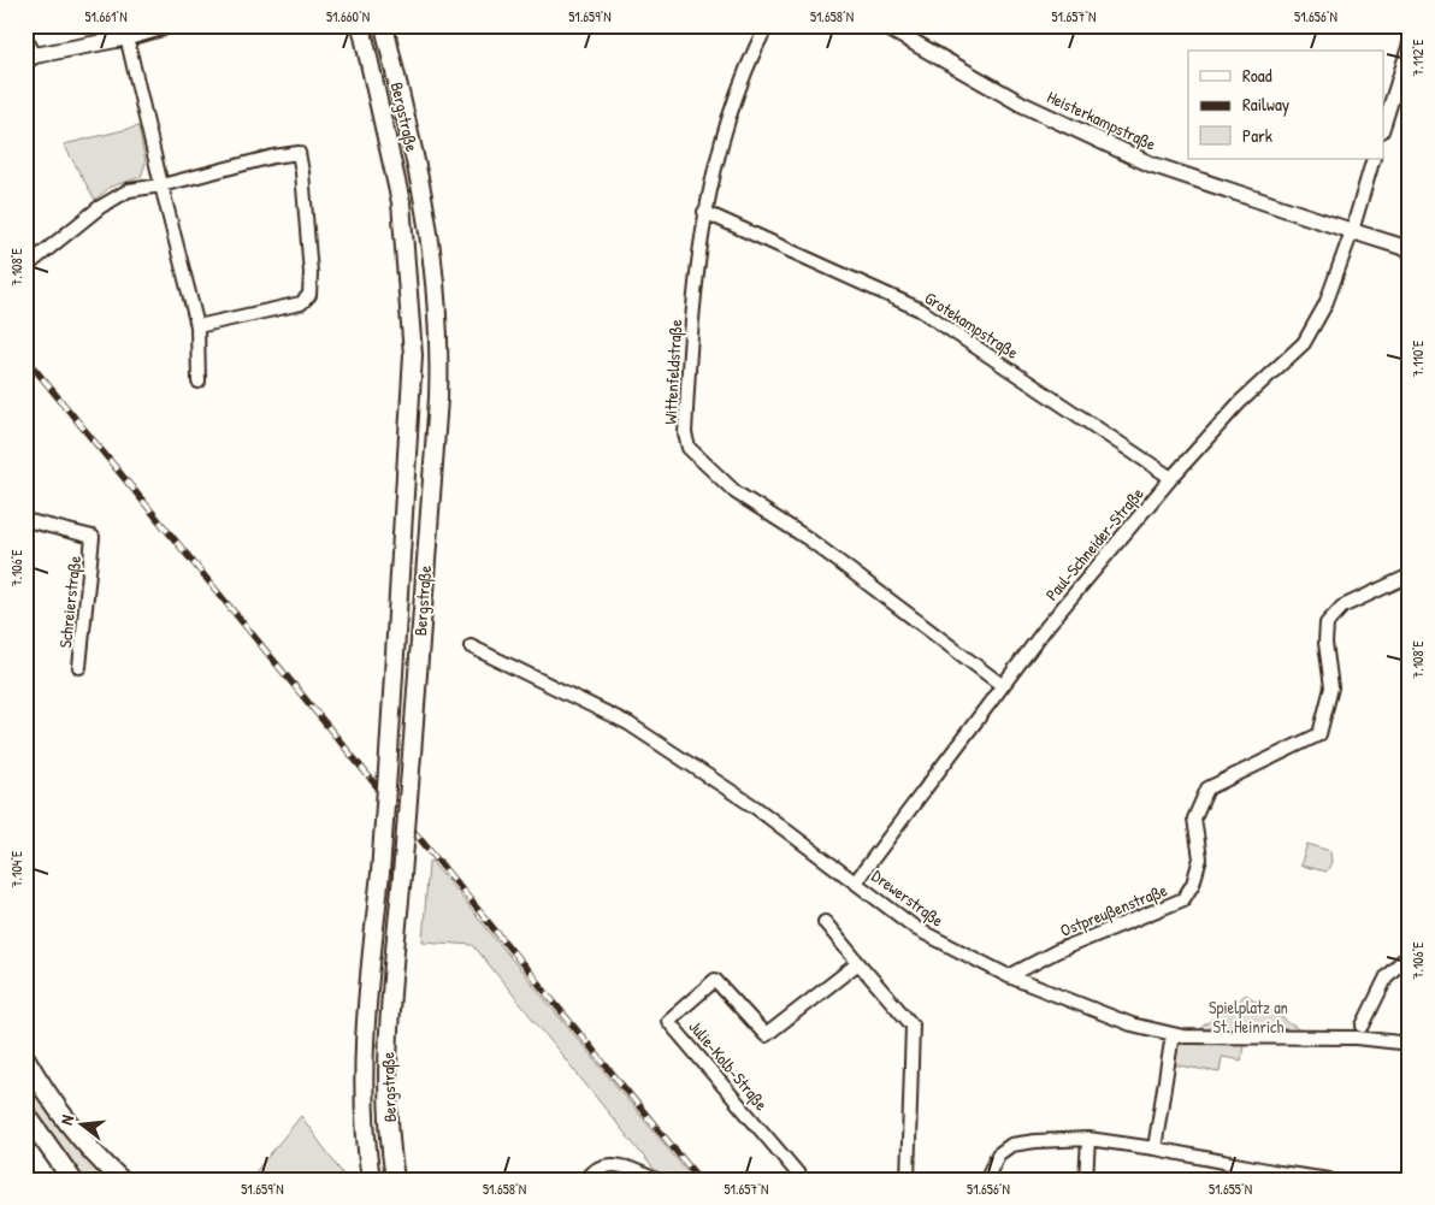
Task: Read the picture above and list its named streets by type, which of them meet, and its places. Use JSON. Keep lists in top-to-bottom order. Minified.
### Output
{"streets":{"main road":["Bergstraße"],"street":["Heisterkampstraße","Grotekampstraße","Wittenfeldstraße","Paul-Schneider-Straße","Schreierstraße","Drewerstraße","Ostpreußenstraße","Julie-Kolb-Straße"]},"crossings":[["Heisterkampstraße","Paul-Schneider-Straße"],["Grotekampstraße","Wittenfeldstraße"],["Grotekampstraße","Paul-Schneider-Straße"],["Wittenfeldstraße","Paul-Schneider-Straße"],["Paul-Schneider-Straße","Drewerstraße"],["Drewerstraße","Ostpreußenstraße"]],"parks":["Spielplatz an St. Heinrich"],"legend":["Road","Railway","Park"],"north":"left","coordinates":["51.661°N","51.660°N","51.659°N","51.658°N","51.657°N","51.656°N","7.112°E","7.108°E","7.110°E","7.106°E","7.104°E","51.655°N"]}
